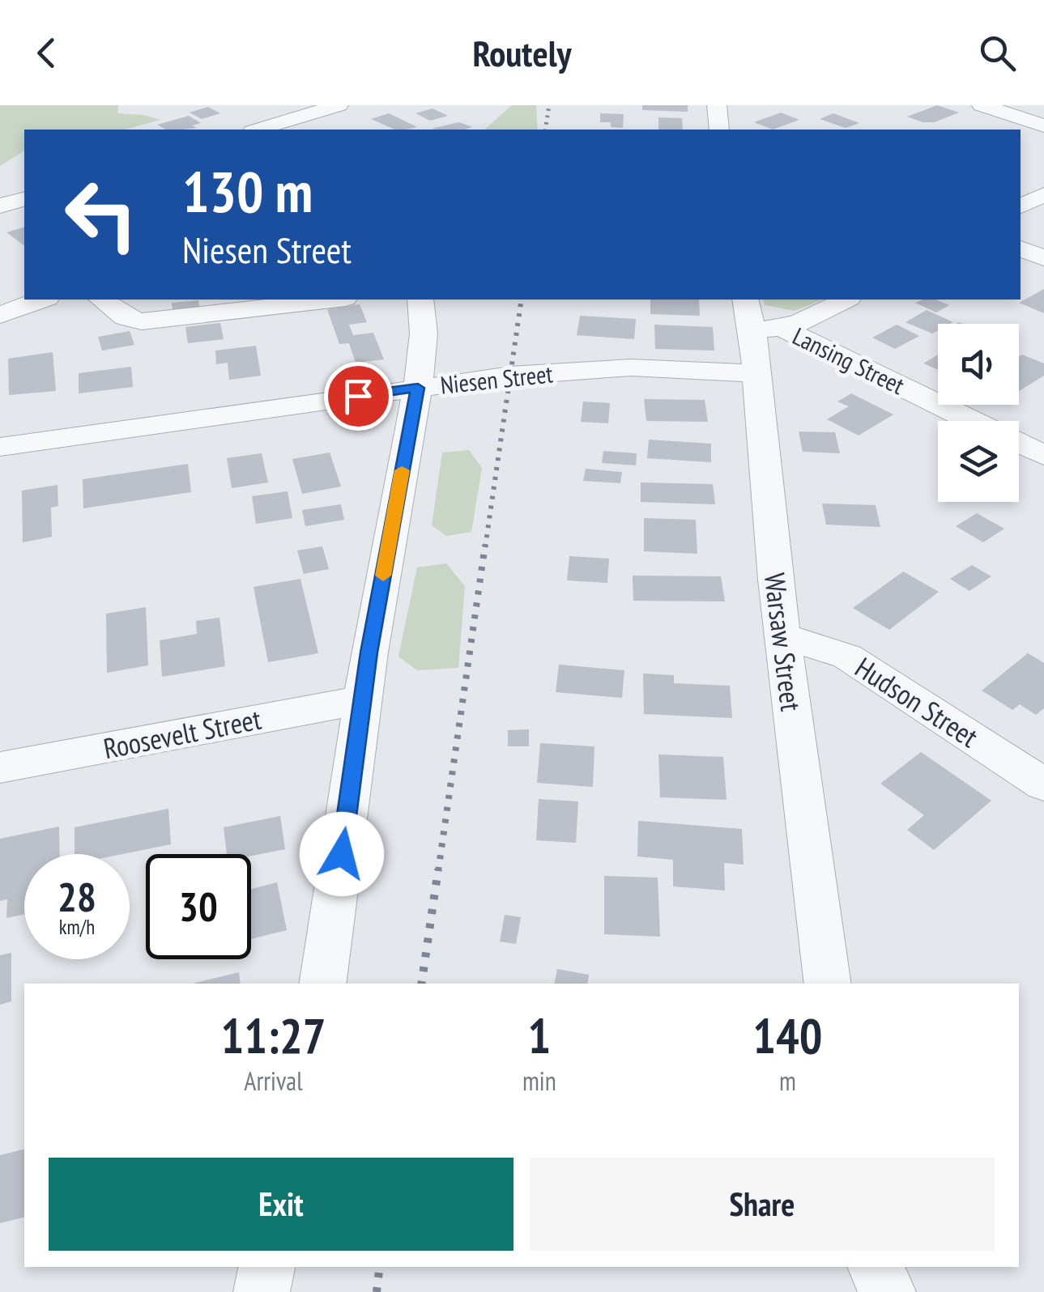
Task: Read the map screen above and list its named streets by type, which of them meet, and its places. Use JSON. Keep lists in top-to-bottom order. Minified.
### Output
{"streets":{"street":["Lansing Street","Niesen Street","Warsaw Street","Hudson Street","Roosevelt Street"]},"crossings":[["Lansing Street","Warsaw Street"],["Niesen Street","Warsaw Street"],["Warsaw Street","Hudson Street"]],"page":{"header":"Routely","turn":["130 m","Niesen Street"],"speed":"28 km/h","limit":"30","eta":["11:27","Arrival","1","min","140","m"],"buttons":["Exit","Share"]}}
